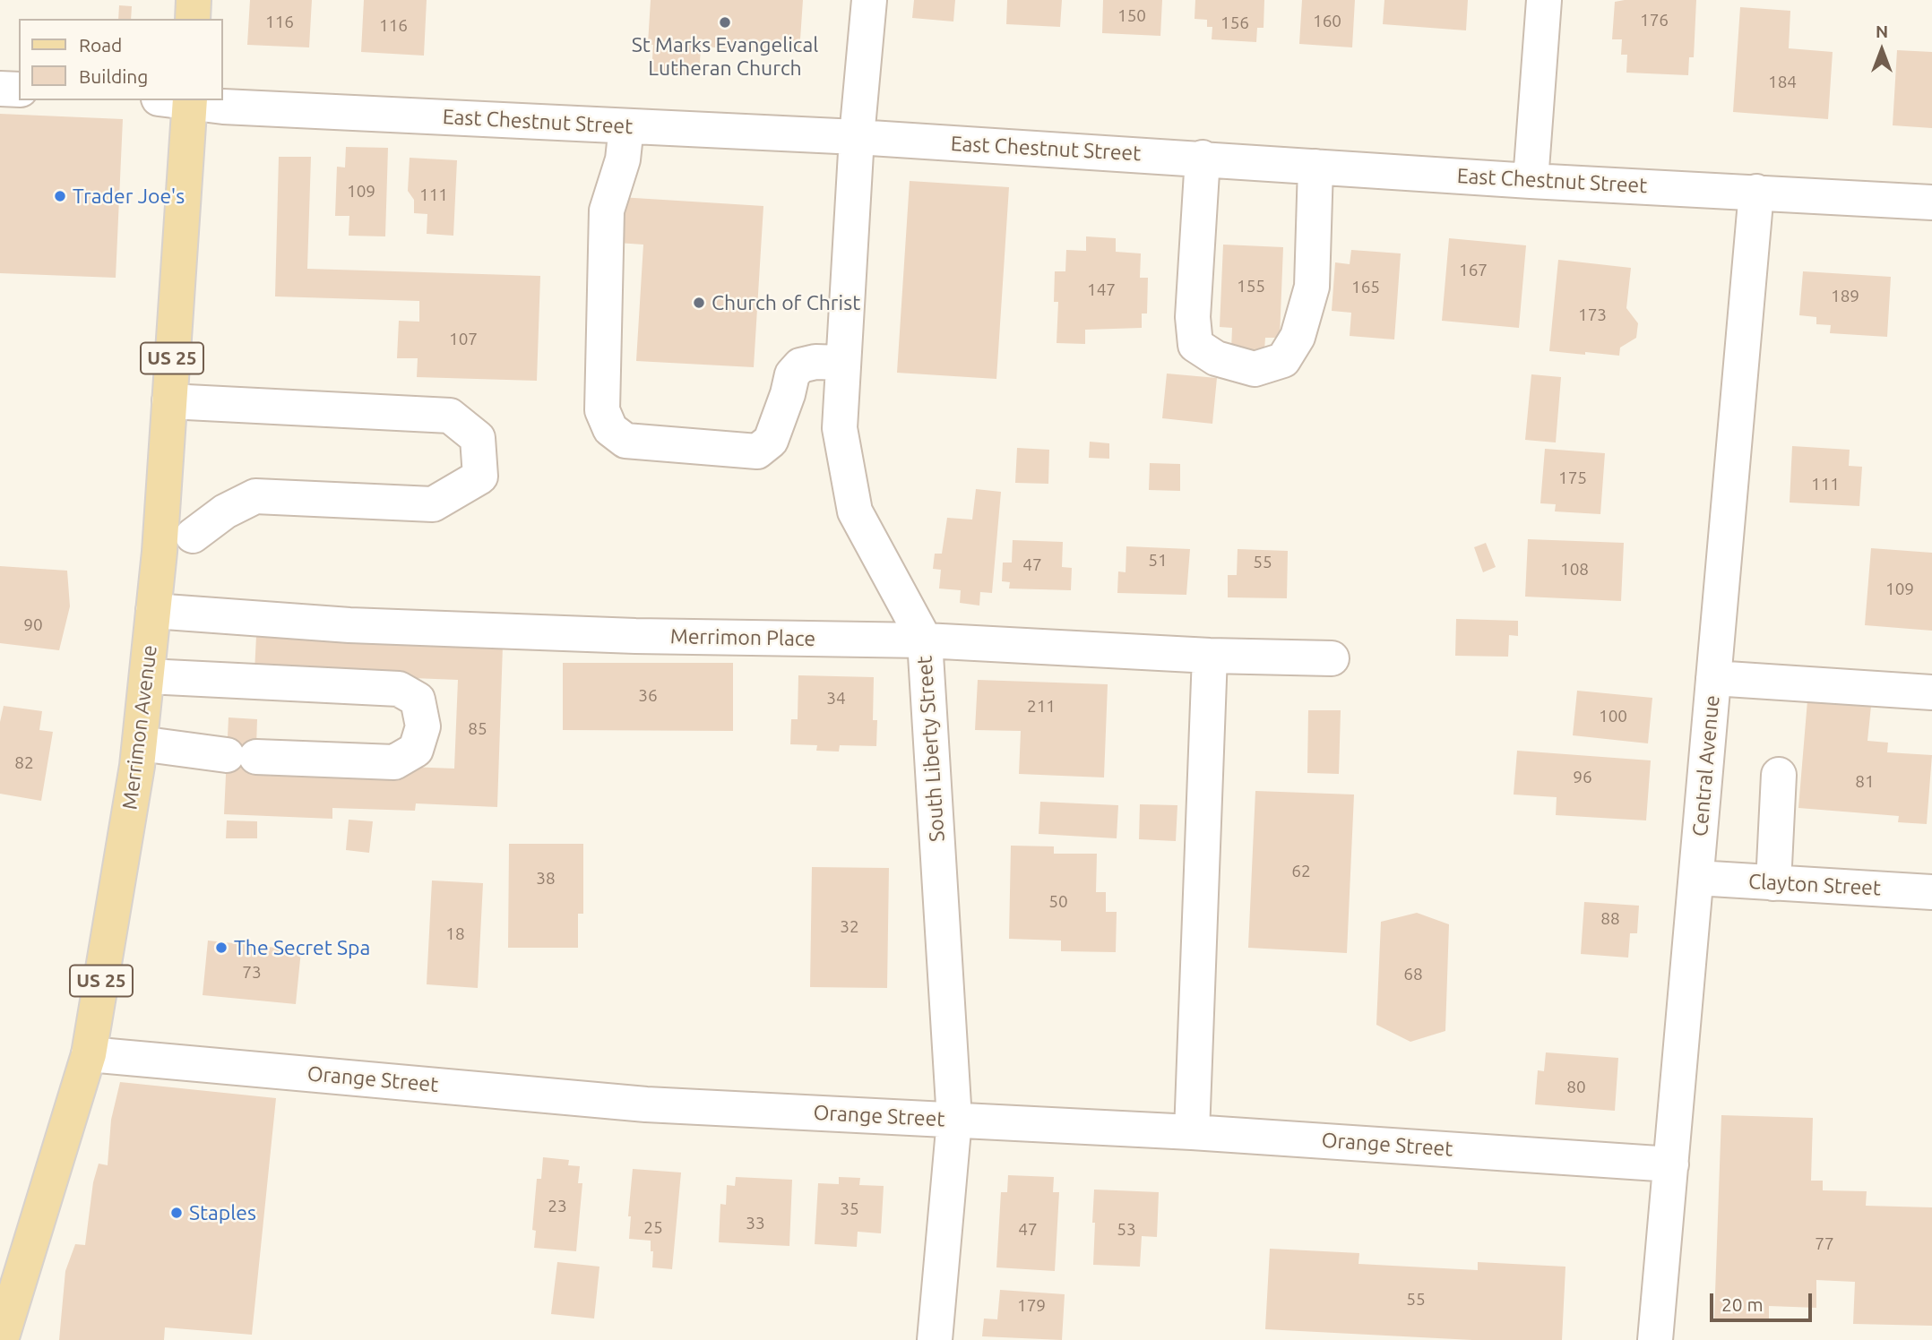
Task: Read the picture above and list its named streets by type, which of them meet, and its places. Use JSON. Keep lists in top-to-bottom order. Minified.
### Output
{"streets":{"main road":["US 25","Merrimon Avenue"],"street":["East Chestnut Street","Merrimon Place","South Liberty Street","Central Avenue","Clayton Street","Orange Street"]},"crossings":[["East Chestnut Street","Merrimon Avenue"],["East Chestnut Street","South Liberty Street"],["East Chestnut Street","Central Avenue"],["Merrimon Place","Merrimon Avenue"],["Merrimon Place","South Liberty Street"],["Merrimon Avenue","Orange Street"],["South Liberty Street","Orange Street"],["Central Avenue","Clayton Street"],["Central Avenue","Orange Street"]],"places":["St Marks Evangelical Lutheran Church","Trader Joe's","Church of Christ","The Secret Spa","Staples"],"house_numbers":["150","176","160","116","156","116","184","109","111","167","155","165","147","189","173","107","175","111","51","55","47","108","109","90","36","34","211","100","85","82","96","81","62","38","50","88","32","18","73","68","80","23","35","33","25","47","53","77","55","179"],"legend":["Road","Building"],"scale_bar":"20 m","north":"top"}
